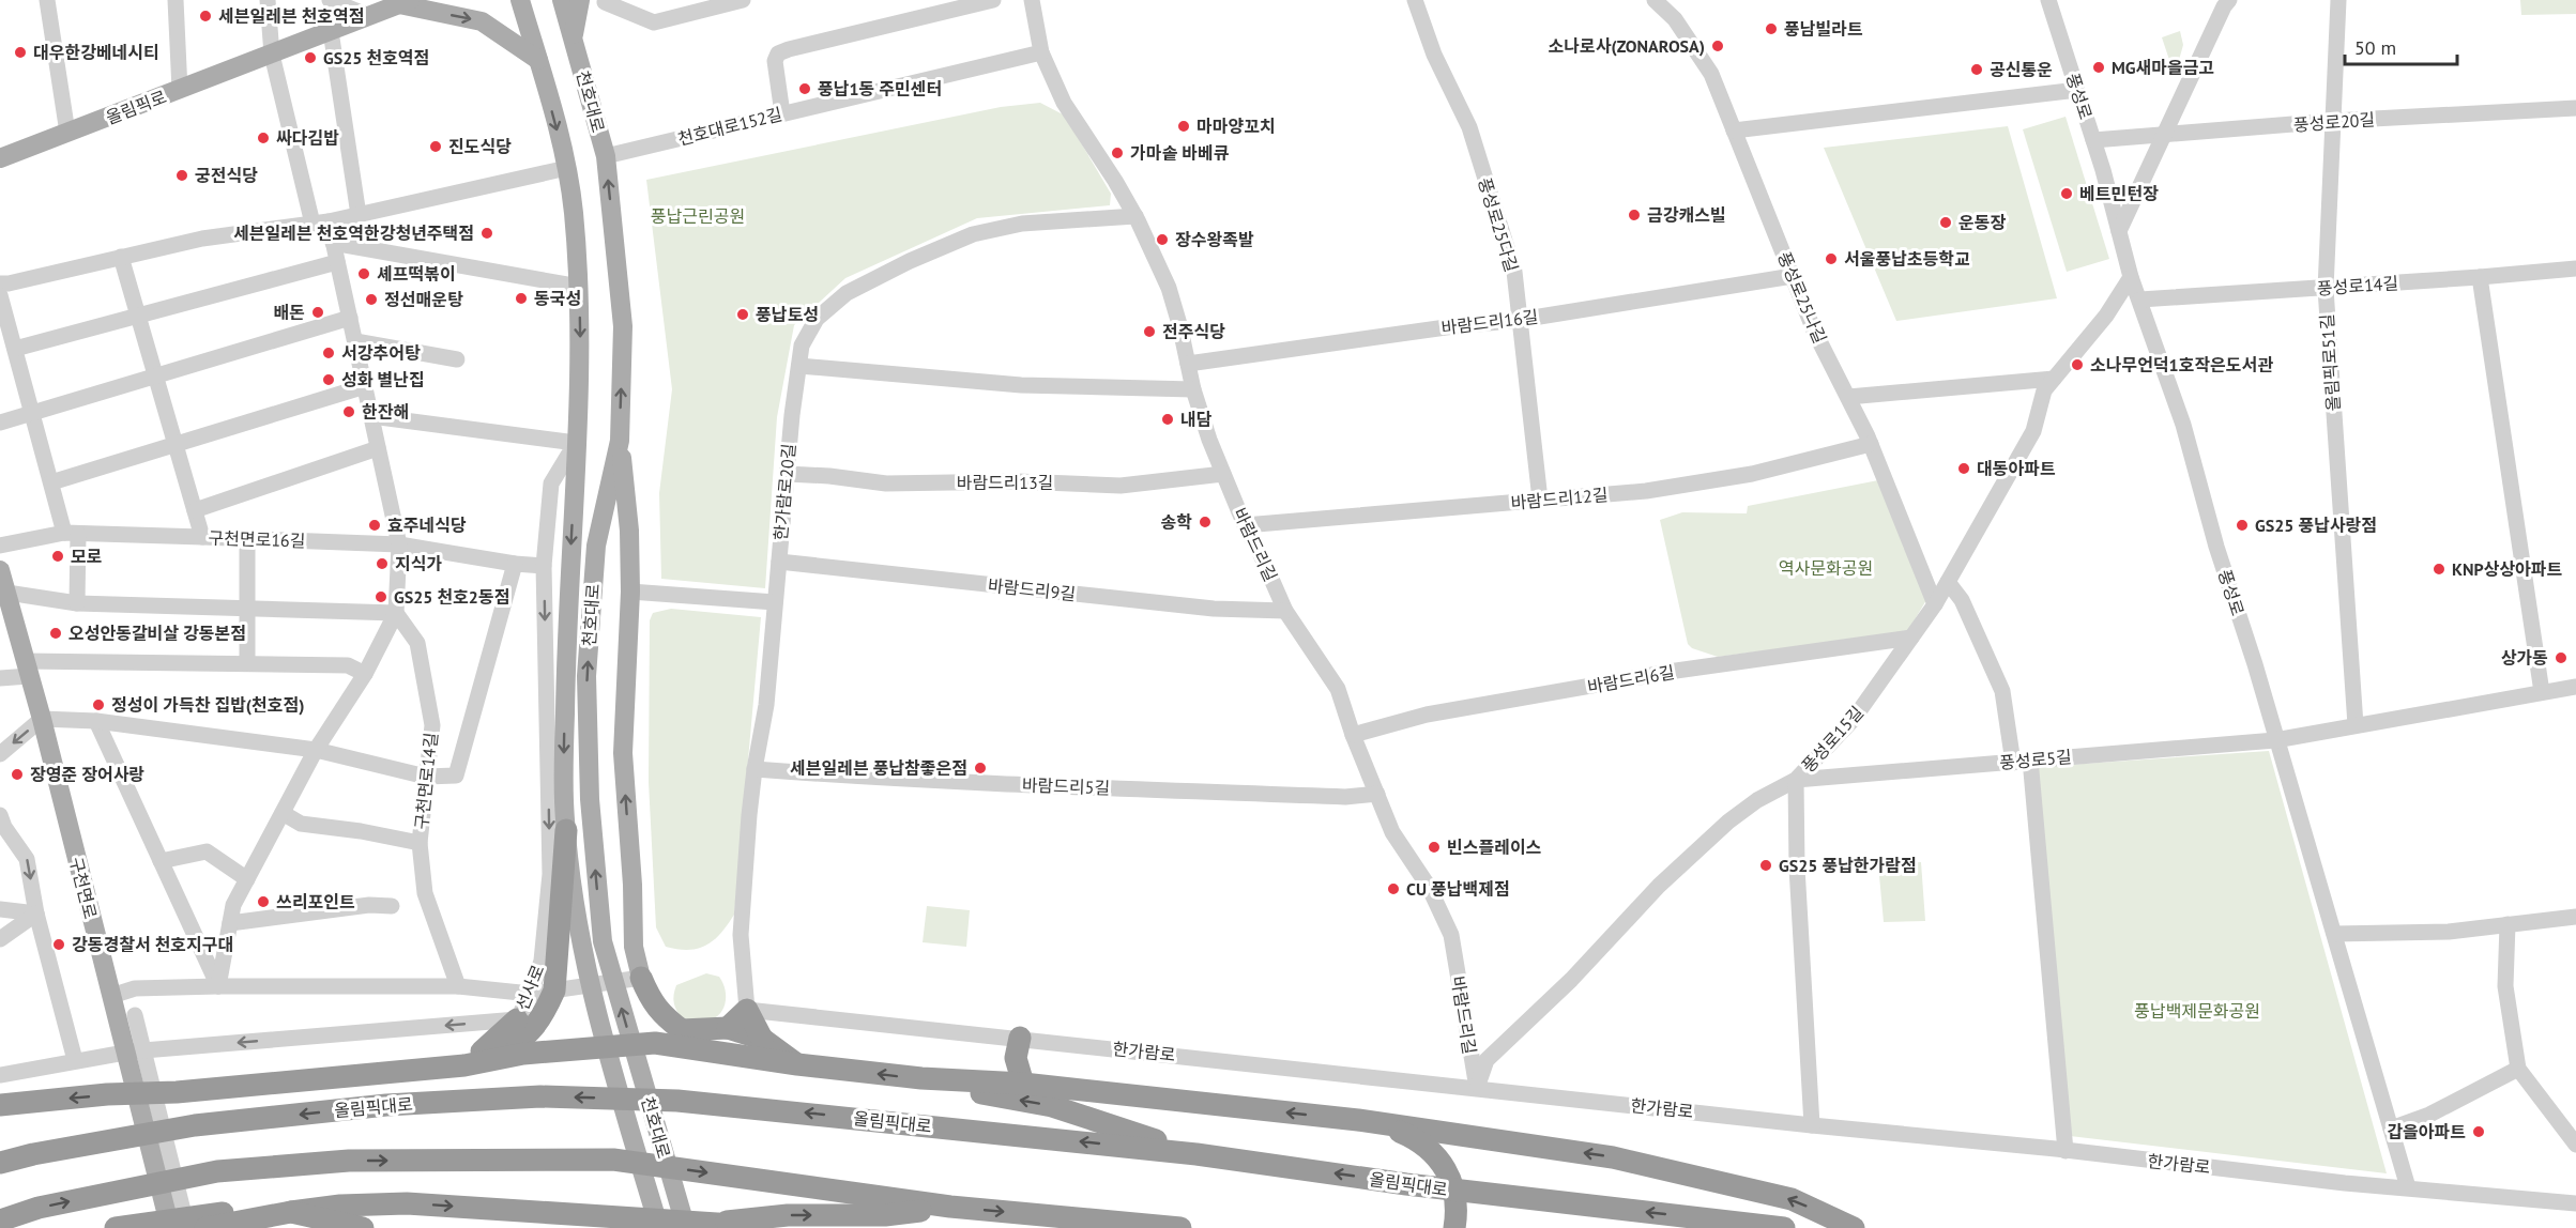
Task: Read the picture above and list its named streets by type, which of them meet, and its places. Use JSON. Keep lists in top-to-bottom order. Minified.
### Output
{"streets":{"highway":["올림픽대로"],"main road":["천호대로","올림픽로","구천면로"],"street":["풍성로","풍성로20길","천호대로152길","풍성로25다길","풍성로14길","풍성로25나길","바람드리16길","올림픽로51길","바람드리13길","한가람로20길","바람드리12길","구천면로16길","바람드리길","바람드리9길","바람드리6길","풍성로15길","풍성로5길","구천면로14길","바람드리5길","선사로","한가람로"]},"crossings":[["풍성로","풍성로20길"],["풍성로","풍성로14길"],["풍성로","풍성로15길"],["풍성로","풍성로5길"],["풍성로","한가람로"],["천호대로","천호대로152길"],["천호대로","선사로"],["풍성로20길","올림픽로51길"],["천호대로152길","바람드리길"],["풍성로25다길","바람드리16길"],["풍성로25다길","바람드리12길"],["풍성로14길","올림픽로51길"],["풍성로25나길","바람드리16길"],["풍성로25나길","바람드리12길"],["풍성로25나길","풍성로15길"],["바람드리16길","바람드리길"],["올림픽로51길","풍성로5길"],["바람드리13길","한가람로20길"],["바람드리13길","바람드리길"],["한가람로20길","바람드리길"],["한가람로20길","바람드리9길"],["한가람로20길","바람드리5길"],["한가람로20길","한가람로"],["바람드리12길","바람드리길"],["구천면로16길","선사로"],["바람드리길","바람드리9길"],["바람드리길","바람드리6길"],["바람드리길","풍성로15길"],["바람드리길","바람드리5길"],["바람드리길","한가람로"],["바람드리6길","풍성로15길"],["풍성로15길","풍성로5길"],["풍성로15길","한가람로"]],"parks":["풍납근린공원","역사문화공원","풍납백제문화공원"],"places":["세븐일레븐 천호역점","풍남빌라트","소나로사(ZONAROSA)","대우한강베네시티","GS25 천호역점","MG새마을금고","공신통운","풍납1동 주민센터","마마양꼬치","싸다김밥","진도식당","가마솥 바베큐","궁전식당","베트민턴장","금강캐스빌","운동장","세븐일레븐 천호역한강청년주택점","장수왕족발","서울풍납초등학교","셰프떡볶이","동국성","정선매운탕","배돈","풍납토성","전주식당","서강추어탕","소나무언덕1호작은도서관","성화 별난집","한잔해","내담","대동아파트","송학","효주네식당","GS25 풍납사랑점","모로","지식가","KNP상상아파트","GS25 천호2동점","오성안동갈비살 강동본점","상가동","정성이 가득찬 집밥(천호점)","세븐일레븐 풍납참좋은점","장영준 장어사랑","빈스플레이스","GS25 풍납한가람점","CU 풍납백제점","쓰리포인트","강동경찰서 천호지구대","갑을아파트"],"scale_bar":"50 m"}
